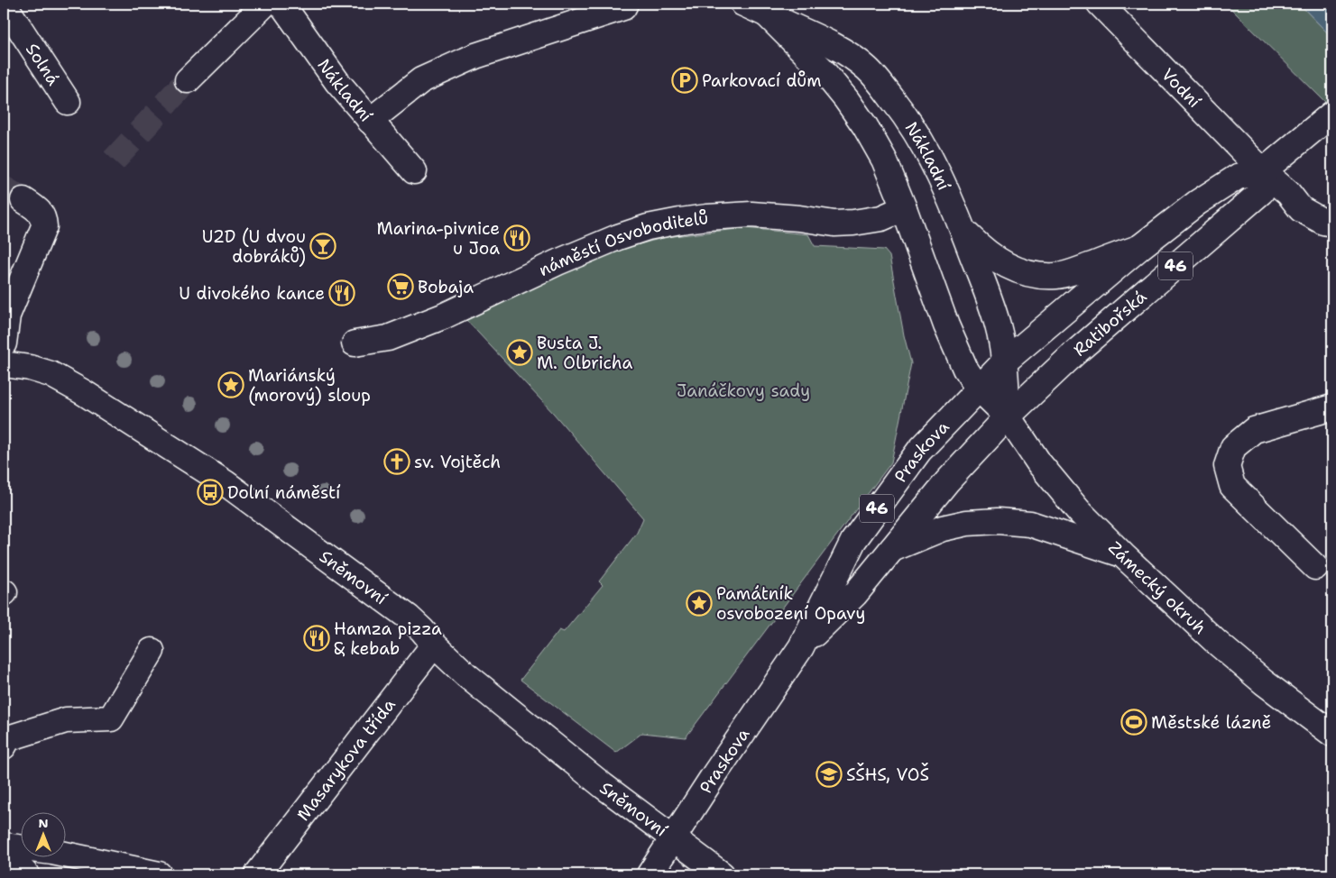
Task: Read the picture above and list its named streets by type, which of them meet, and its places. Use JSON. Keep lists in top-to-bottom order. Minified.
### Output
{"streets":{"street":["Solná","Vodní","Nákladní","náměstí Osvoboditelů","46","Ratibořská","Praskova","Sněmovní","Zámecký okruh","Masarykova třída"]},"crossings":[["Vodní","46"],["Vodní","Ratibořská"],["Nákladní","náměstí Osvoboditelů"],["Nákladní","46"],["Nákladní","Ratibořská"],["Nákladní","Praskova"],["Nákladní","Zámecký okruh"],["46","Ratibořská"],["46","Praskova"],["Ratibořská","Praskova"],["Ratibořská","Zámecký okruh"],["Praskova","Sněmovní"],["Praskova","Zámecký okruh"],["Sněmovní","Masarykova třída"]],"parks":["Janáčkovy sady"],"places":{"parking":["Parkovací dům"],"restaurant":["Marina-pivnice u Joa","U divokého kance","Hamza pizza & kebab"],"bar":["U2D (U dvou dobráků)"],"supermarket":["Bobaja"],"place":["Busta J. M. Olbricha","Mariánský (morový) sloup","Památník osvobození Opavy"],"church":["sv. Vojtěch"],"bus stop":["Dolní náměstí"],"sports":["Městské lázně"],"school or university":["SŠHS, VOŠ"]},"north":"top"}
